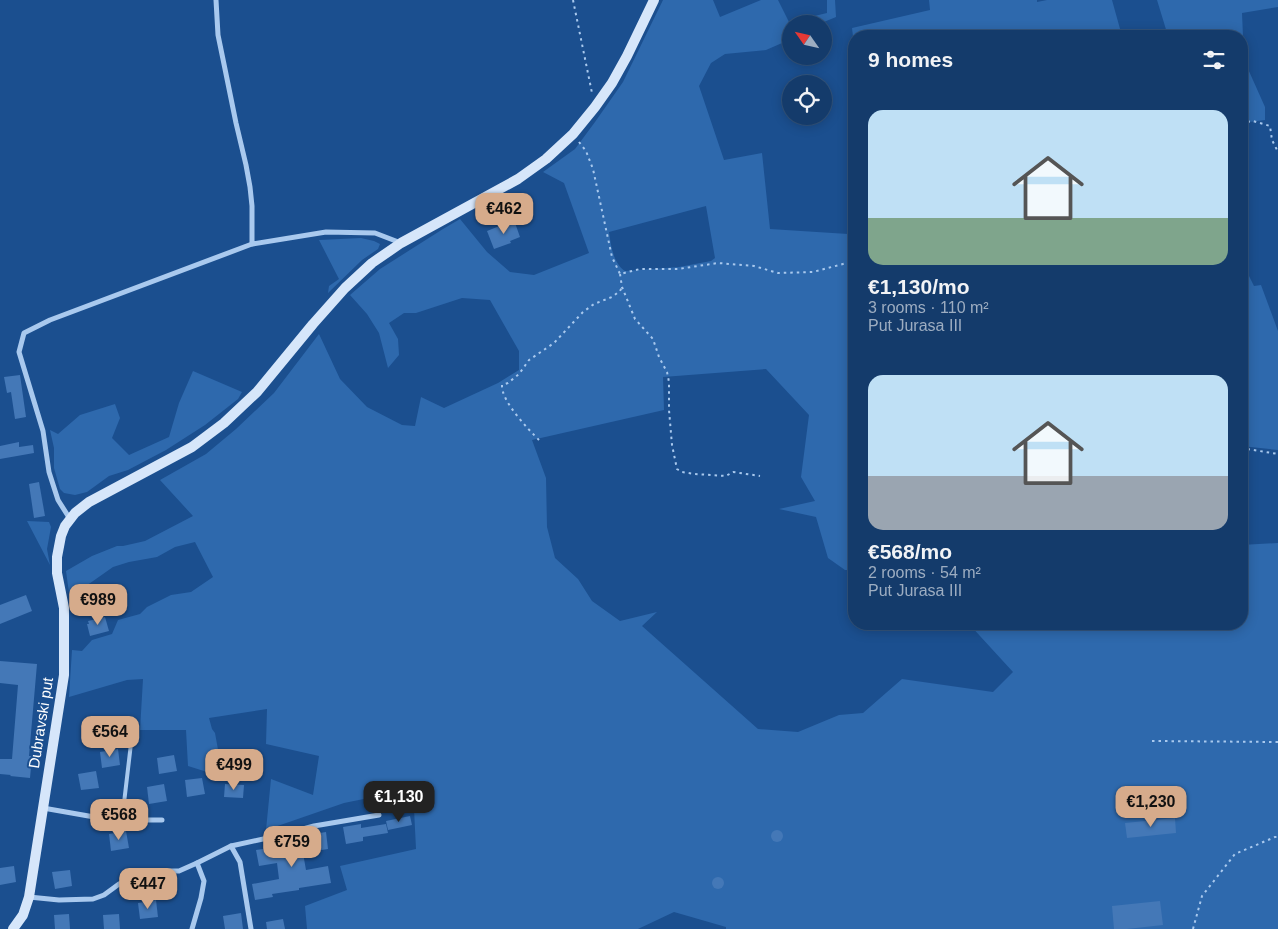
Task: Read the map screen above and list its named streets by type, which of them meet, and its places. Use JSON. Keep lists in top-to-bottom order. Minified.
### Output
{"streets":{"main road":["Dubravski put"]},"north":"top left","page":{"heading":"9 homes","list":[{"name":"€1,130/mo","note":"3 rooms · 110 m² · Put Jurasa III"},{"name":"€568/mo","note":"2 rooms · 54 m² · Put Jurasa III"}],"price":["€462","€989","€564","€499","€1,130","€1,230","€568","€759","€447"]}}
